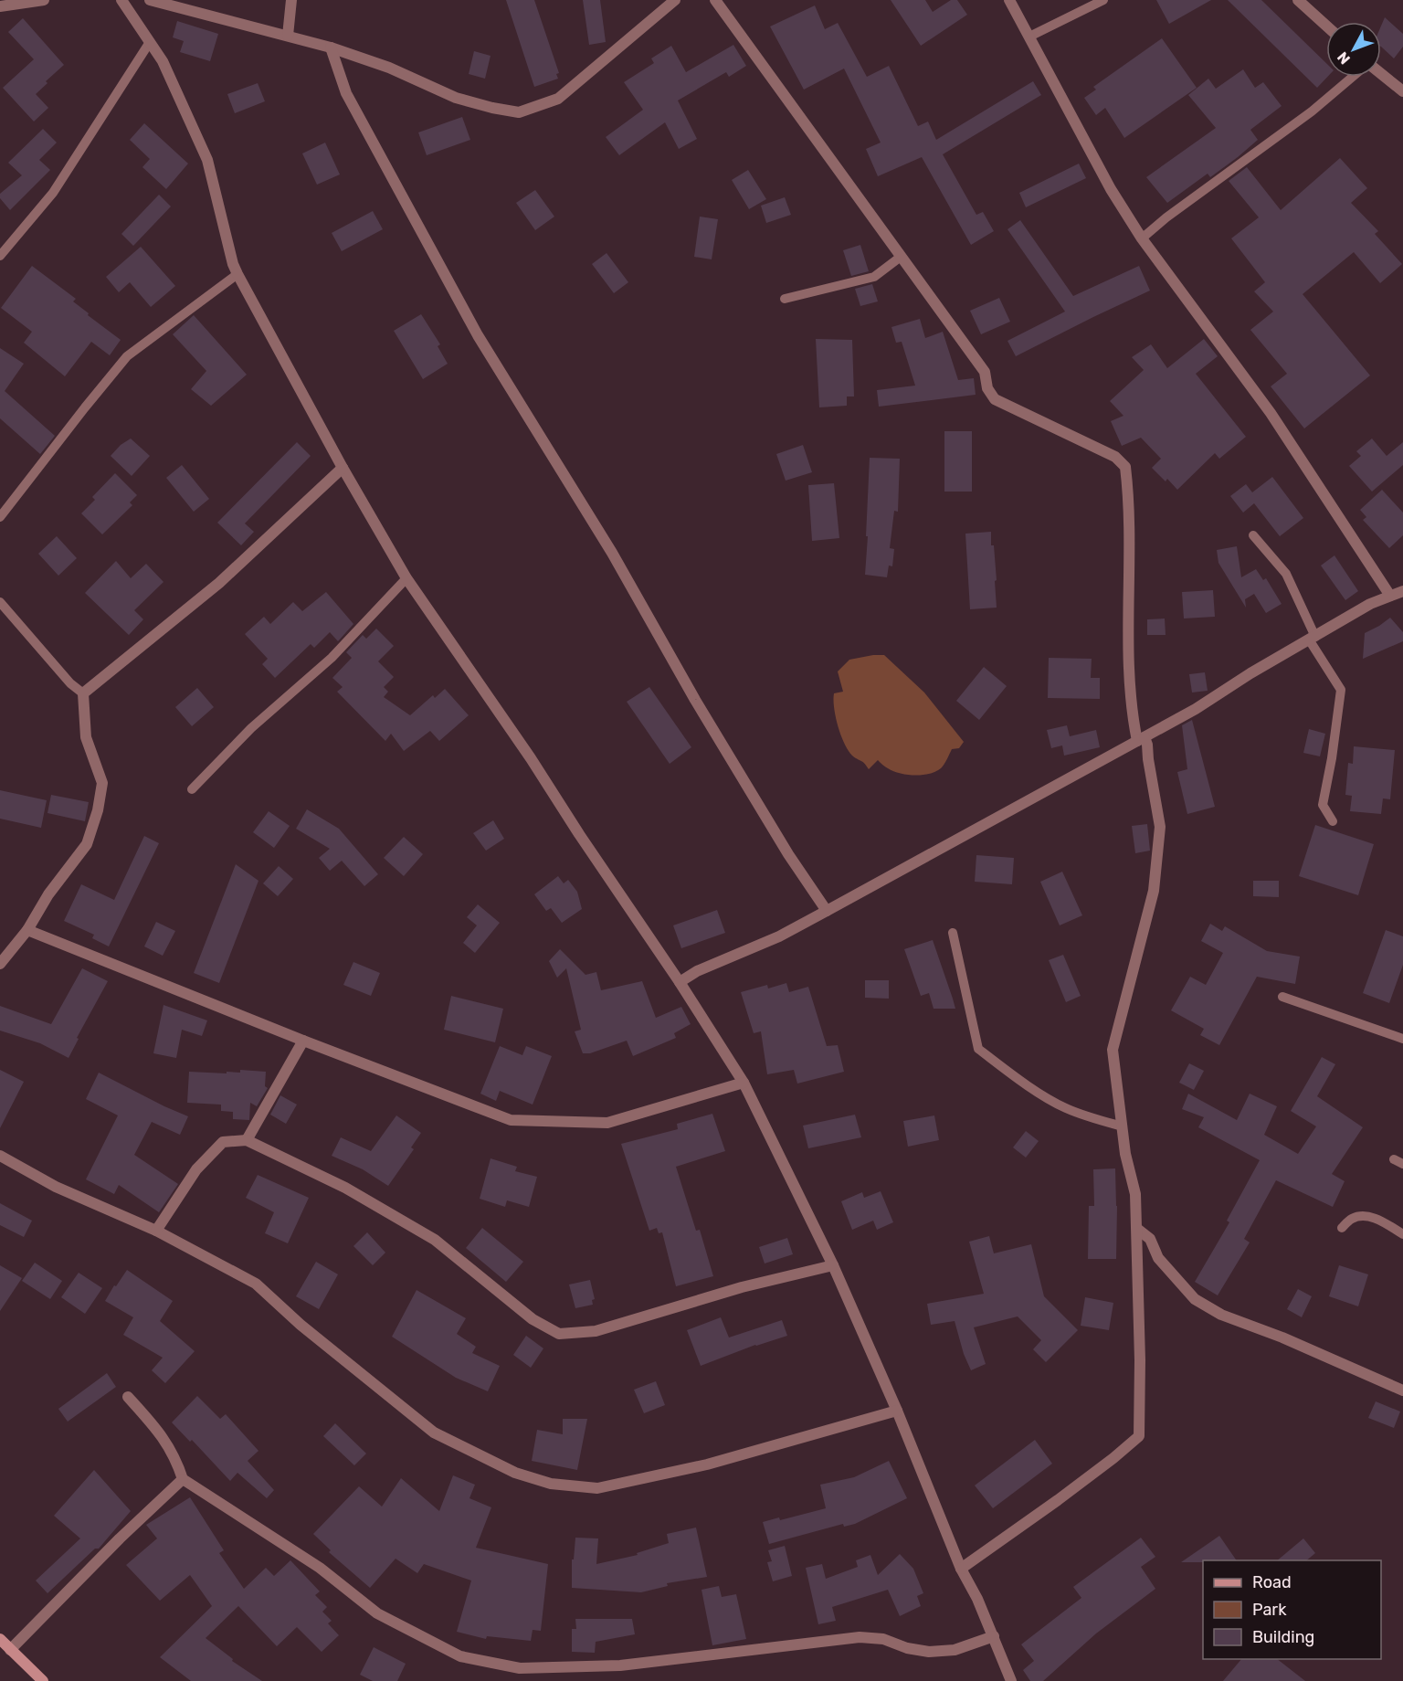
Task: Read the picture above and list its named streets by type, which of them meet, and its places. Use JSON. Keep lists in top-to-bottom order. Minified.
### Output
{"legend":["Road","Park","Building"],"north":"bottom left"}
